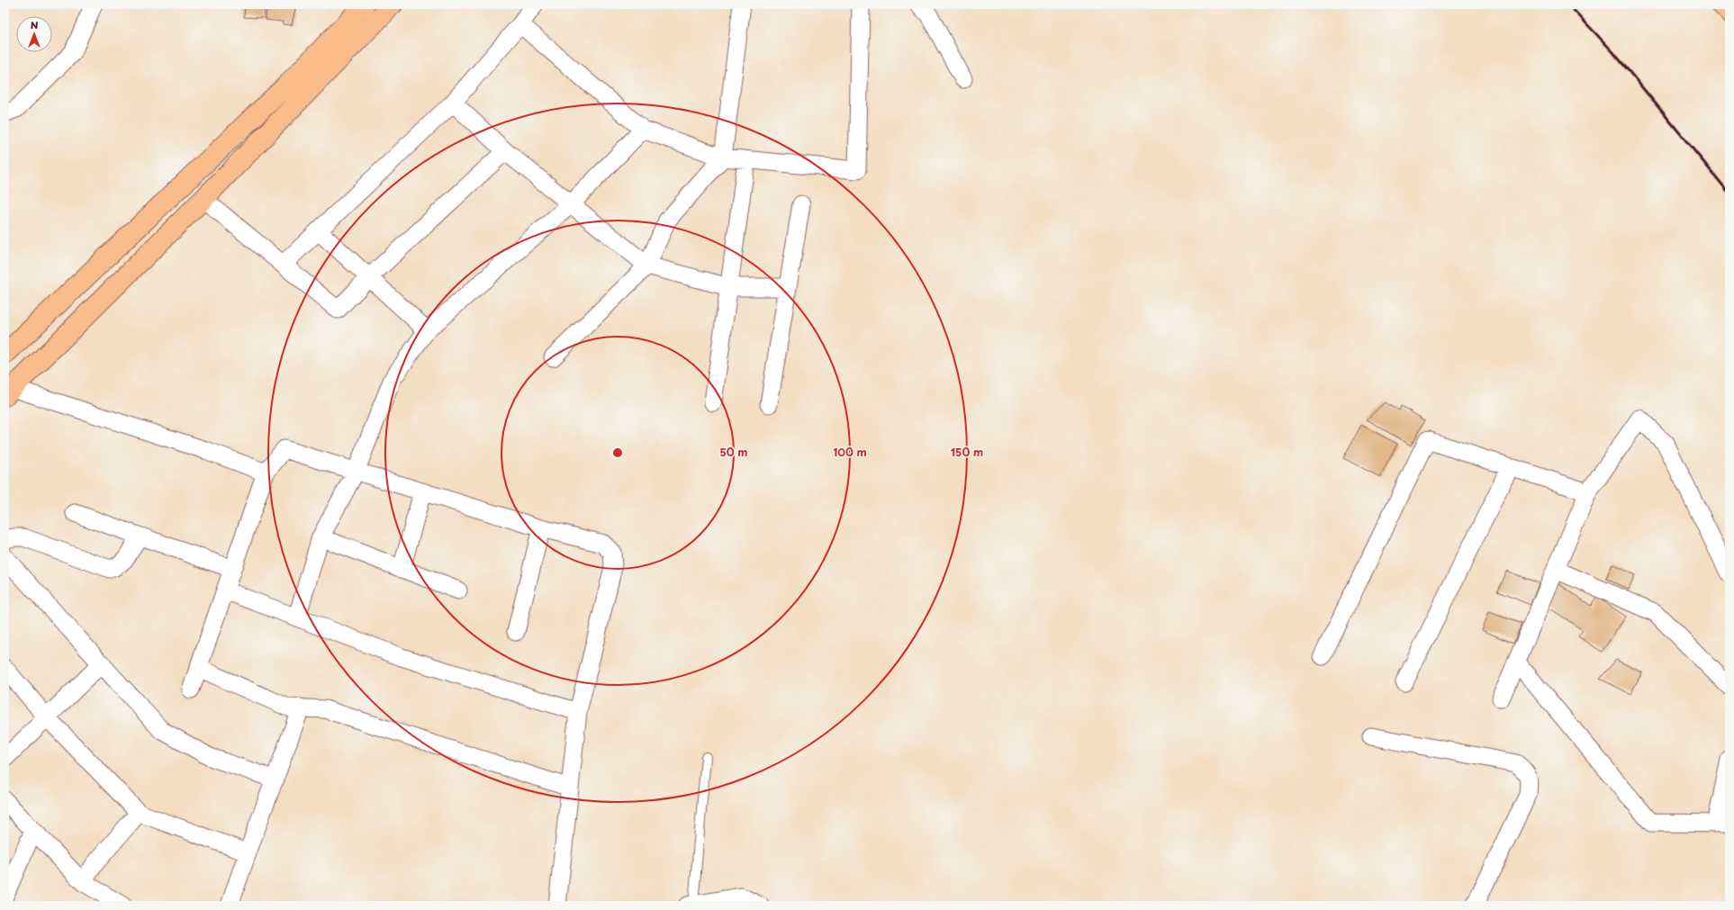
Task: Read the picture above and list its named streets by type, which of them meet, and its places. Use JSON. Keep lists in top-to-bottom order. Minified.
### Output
{"north":"top","rings":["50 m","100 m","150 m"]}
